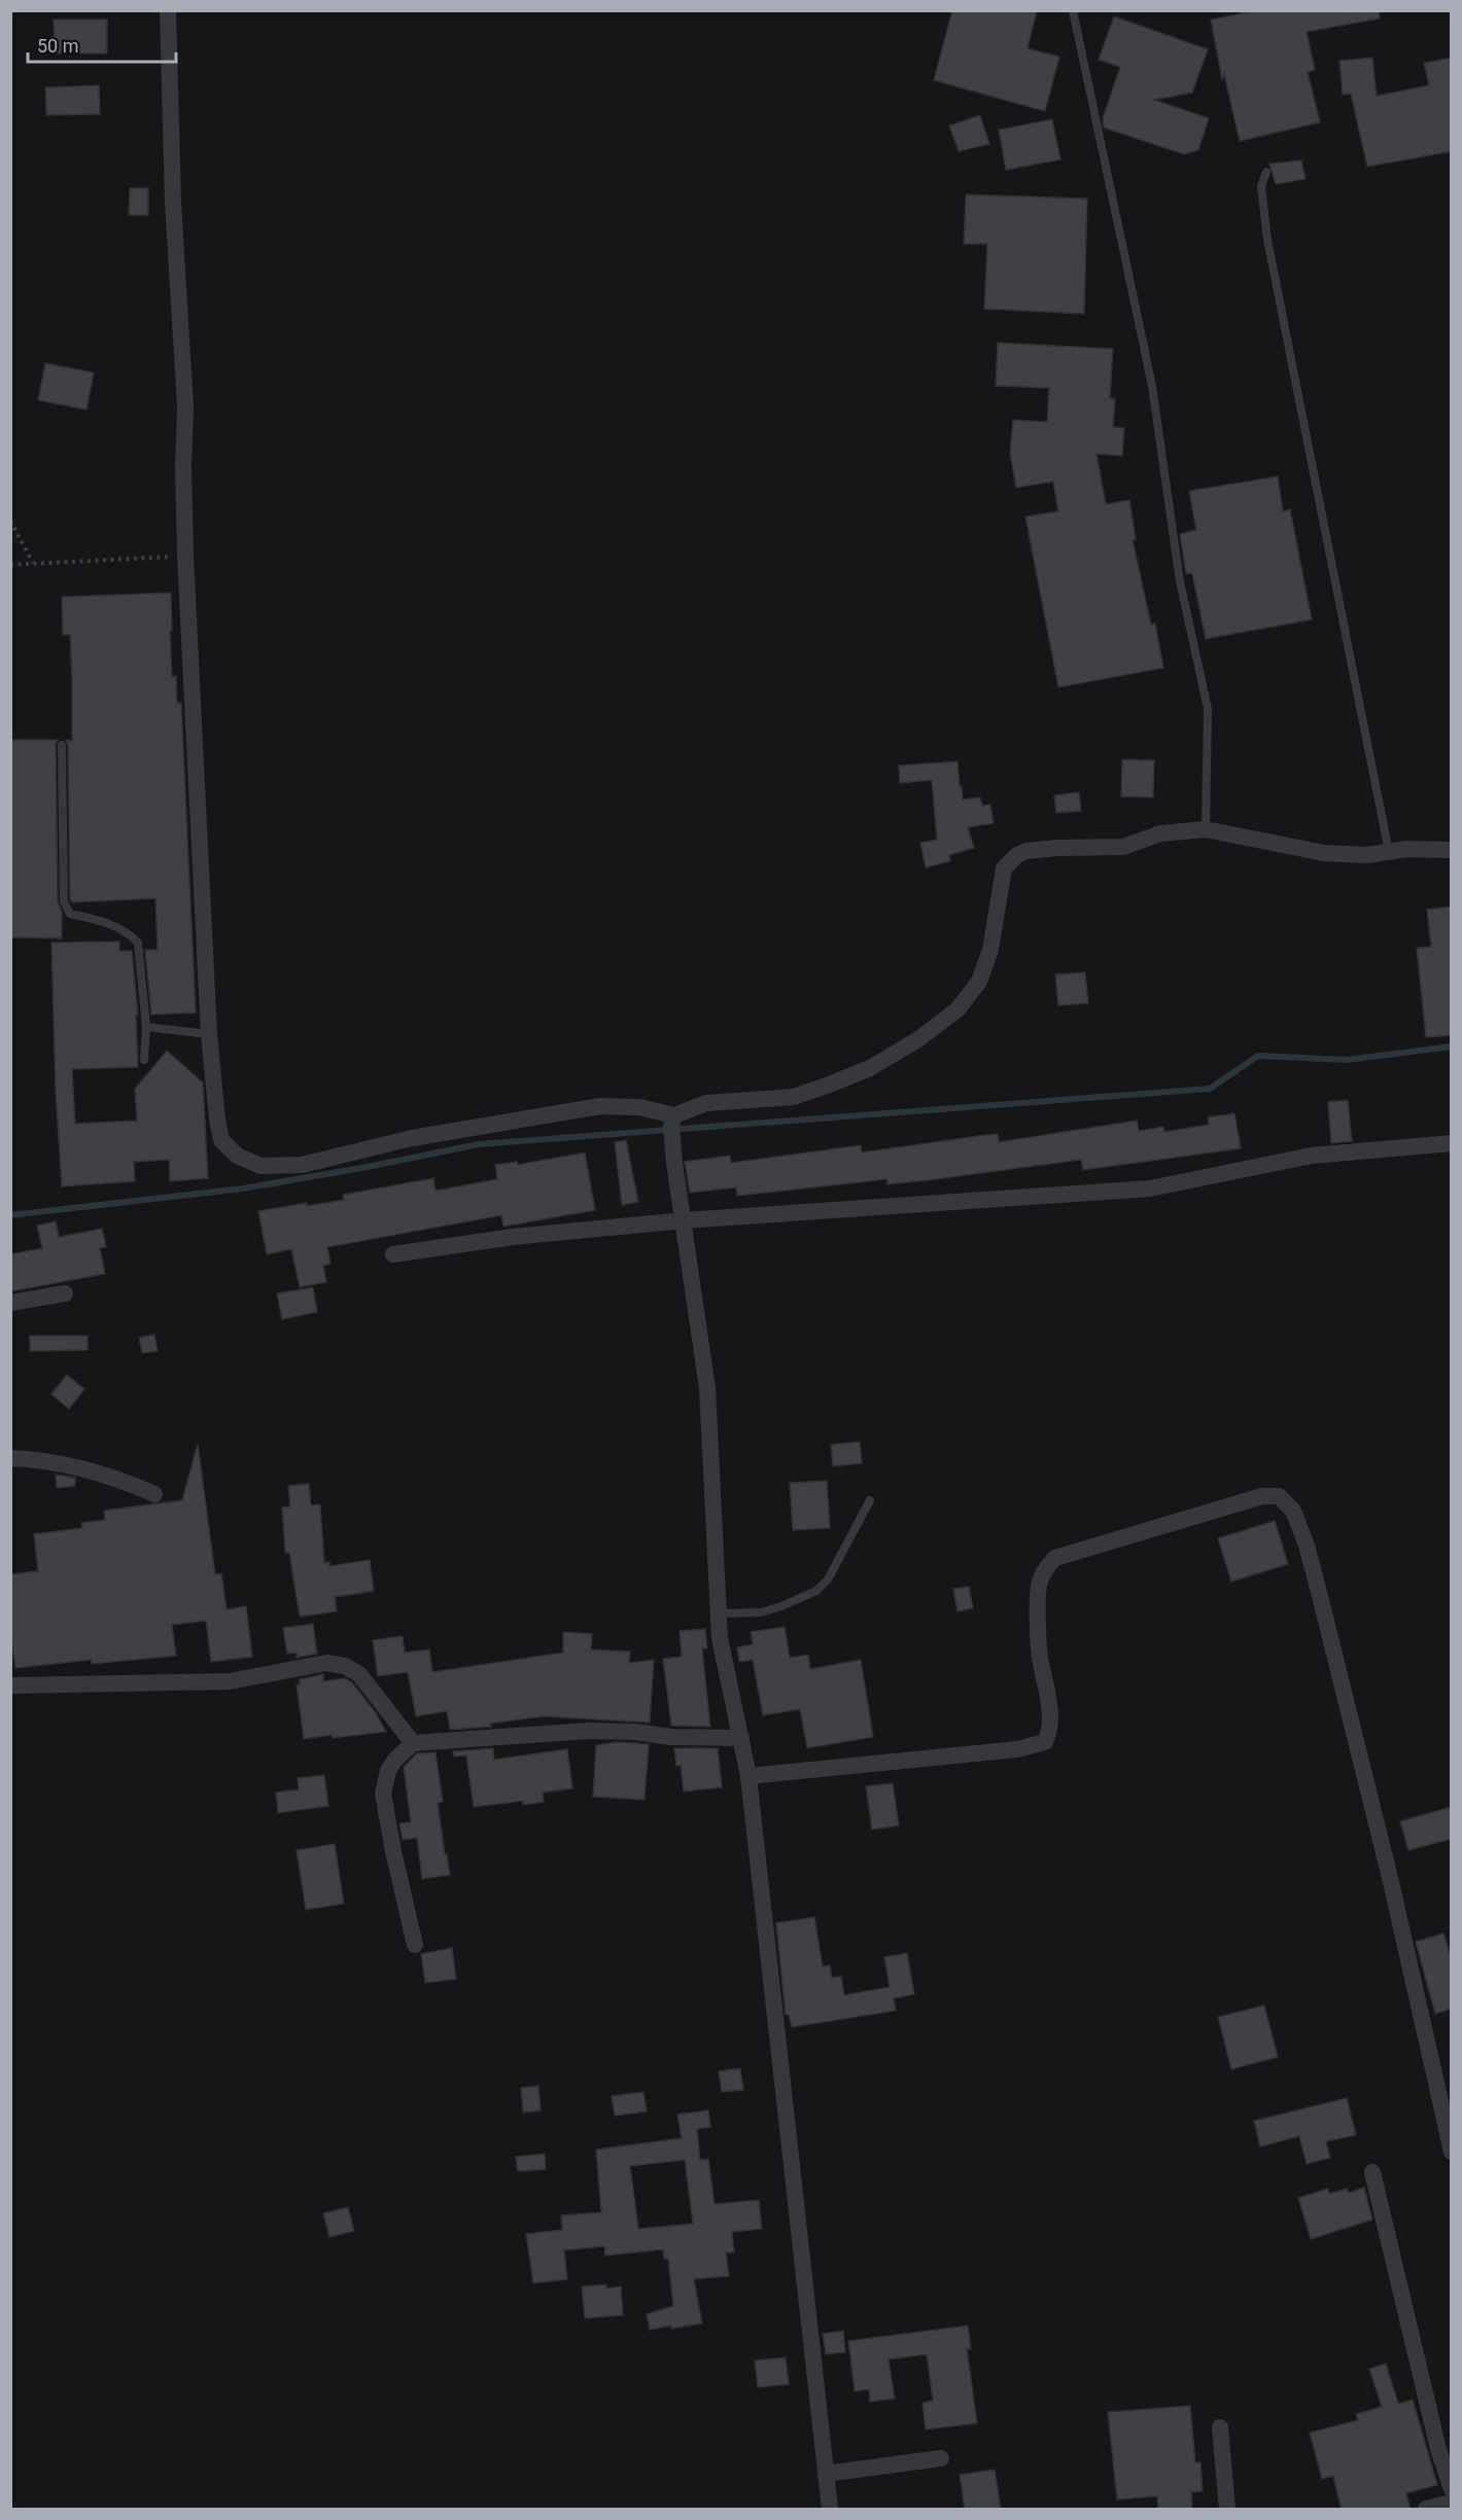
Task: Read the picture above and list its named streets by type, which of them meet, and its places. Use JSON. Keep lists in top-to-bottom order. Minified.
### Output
{"scale_bar":"50 m"}
